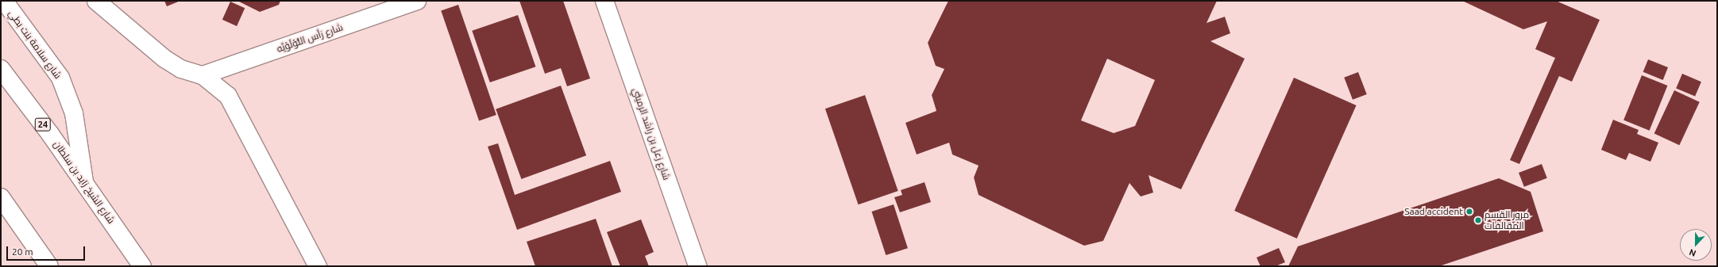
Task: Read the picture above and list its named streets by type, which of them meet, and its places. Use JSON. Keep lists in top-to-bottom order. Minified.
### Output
{"streets":{"main road":["شارع رَأس اللُّؤلُؤيَّه","شارع سلامة بنت بطي","24","شارع زعل بن راشد الرميثي","شارع الشيخ زايد بن سلطان"]},"crossings":[["شارع سلامة بنت بطي","شارع الشيخ زايد بن سلطان"]],"places":["Saad accident","مرور القسم المقالفات"],"scale_bar":"20 m","north":"bottom"}
